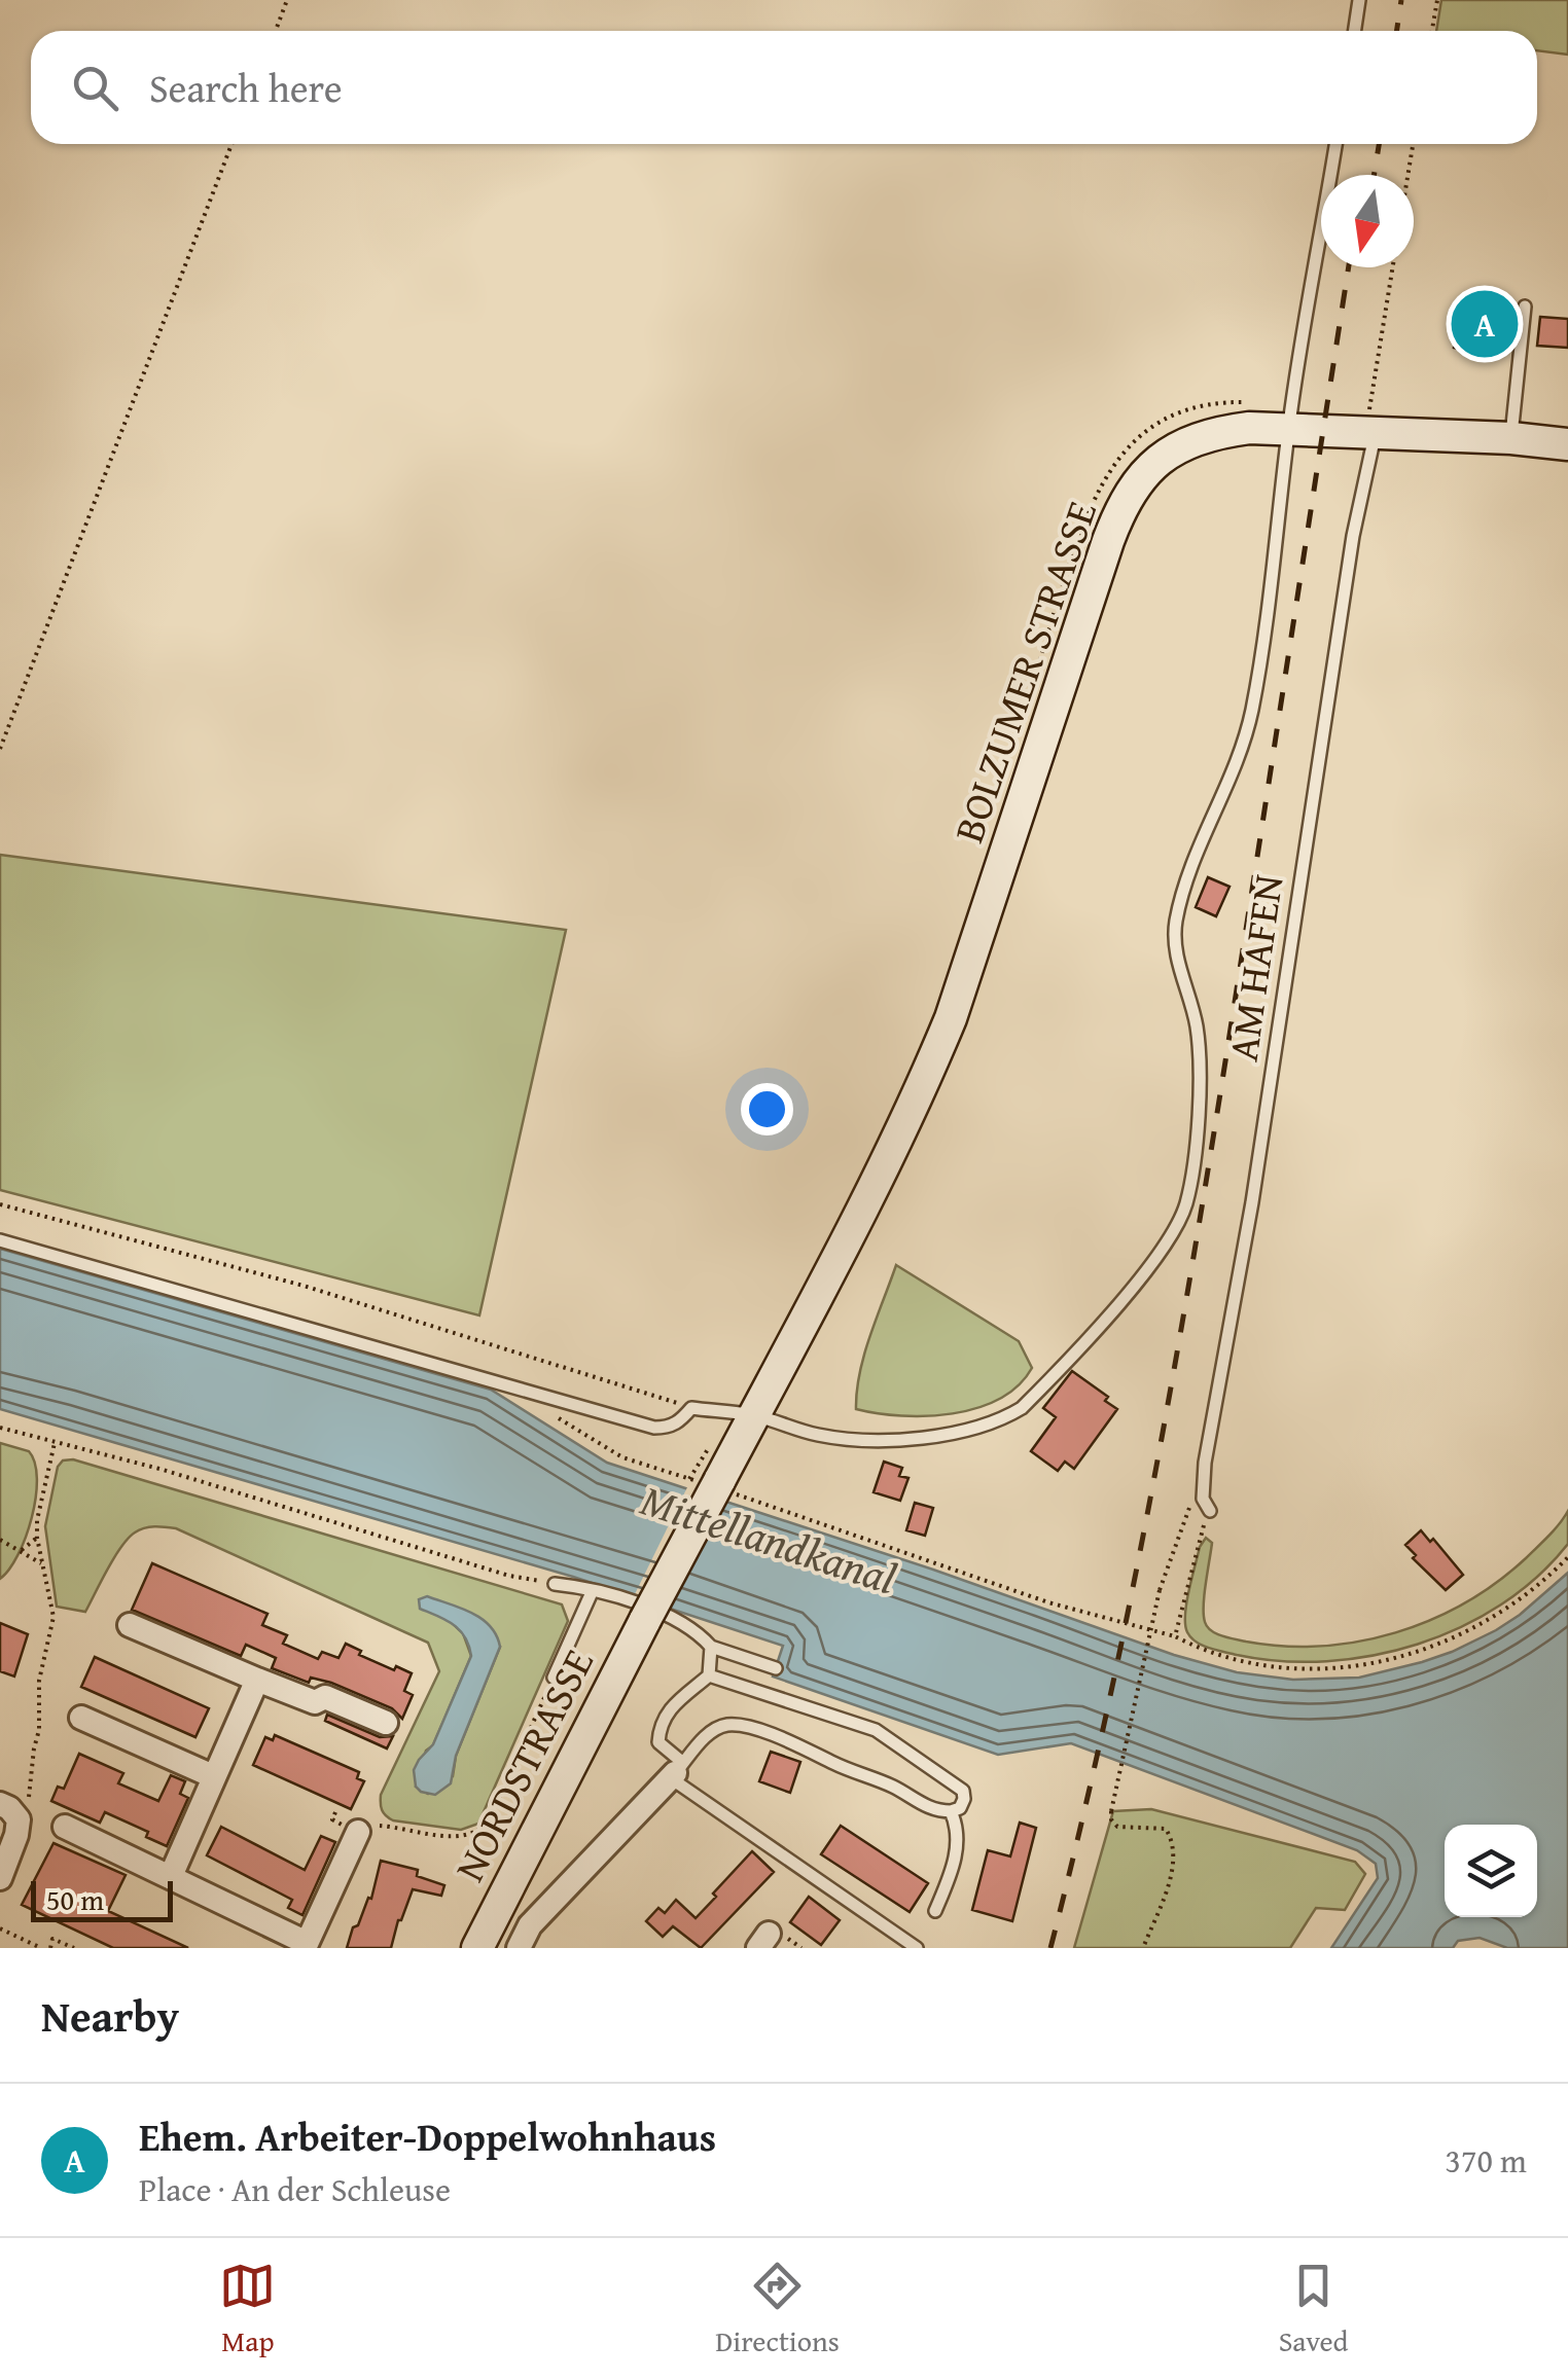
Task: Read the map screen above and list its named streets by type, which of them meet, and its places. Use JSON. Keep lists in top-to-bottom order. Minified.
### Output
{"streets":{"main road":["BOLZUMER STRASSE","NORDSTRASSE"],"lane":["AM HAFEN"]},"crossings":[["BOLZUMER STRASSE","AM HAFEN"],["BOLZUMER STRASSE","NORDSTRASSE"]],"water":["Mittellandkanal"],"scale_bar":"50 m","north":"bottom","page":{"search":"Search here","pins":"A","scale":"50 m","heading":"Nearby","list":[{"mark":"A","name":"Ehem. Arbeiter-Doppelwohnhaus","note":"Place · An der Schleuse","value":"370 m"}],"nav":["Map","Directions","Saved"]}}
